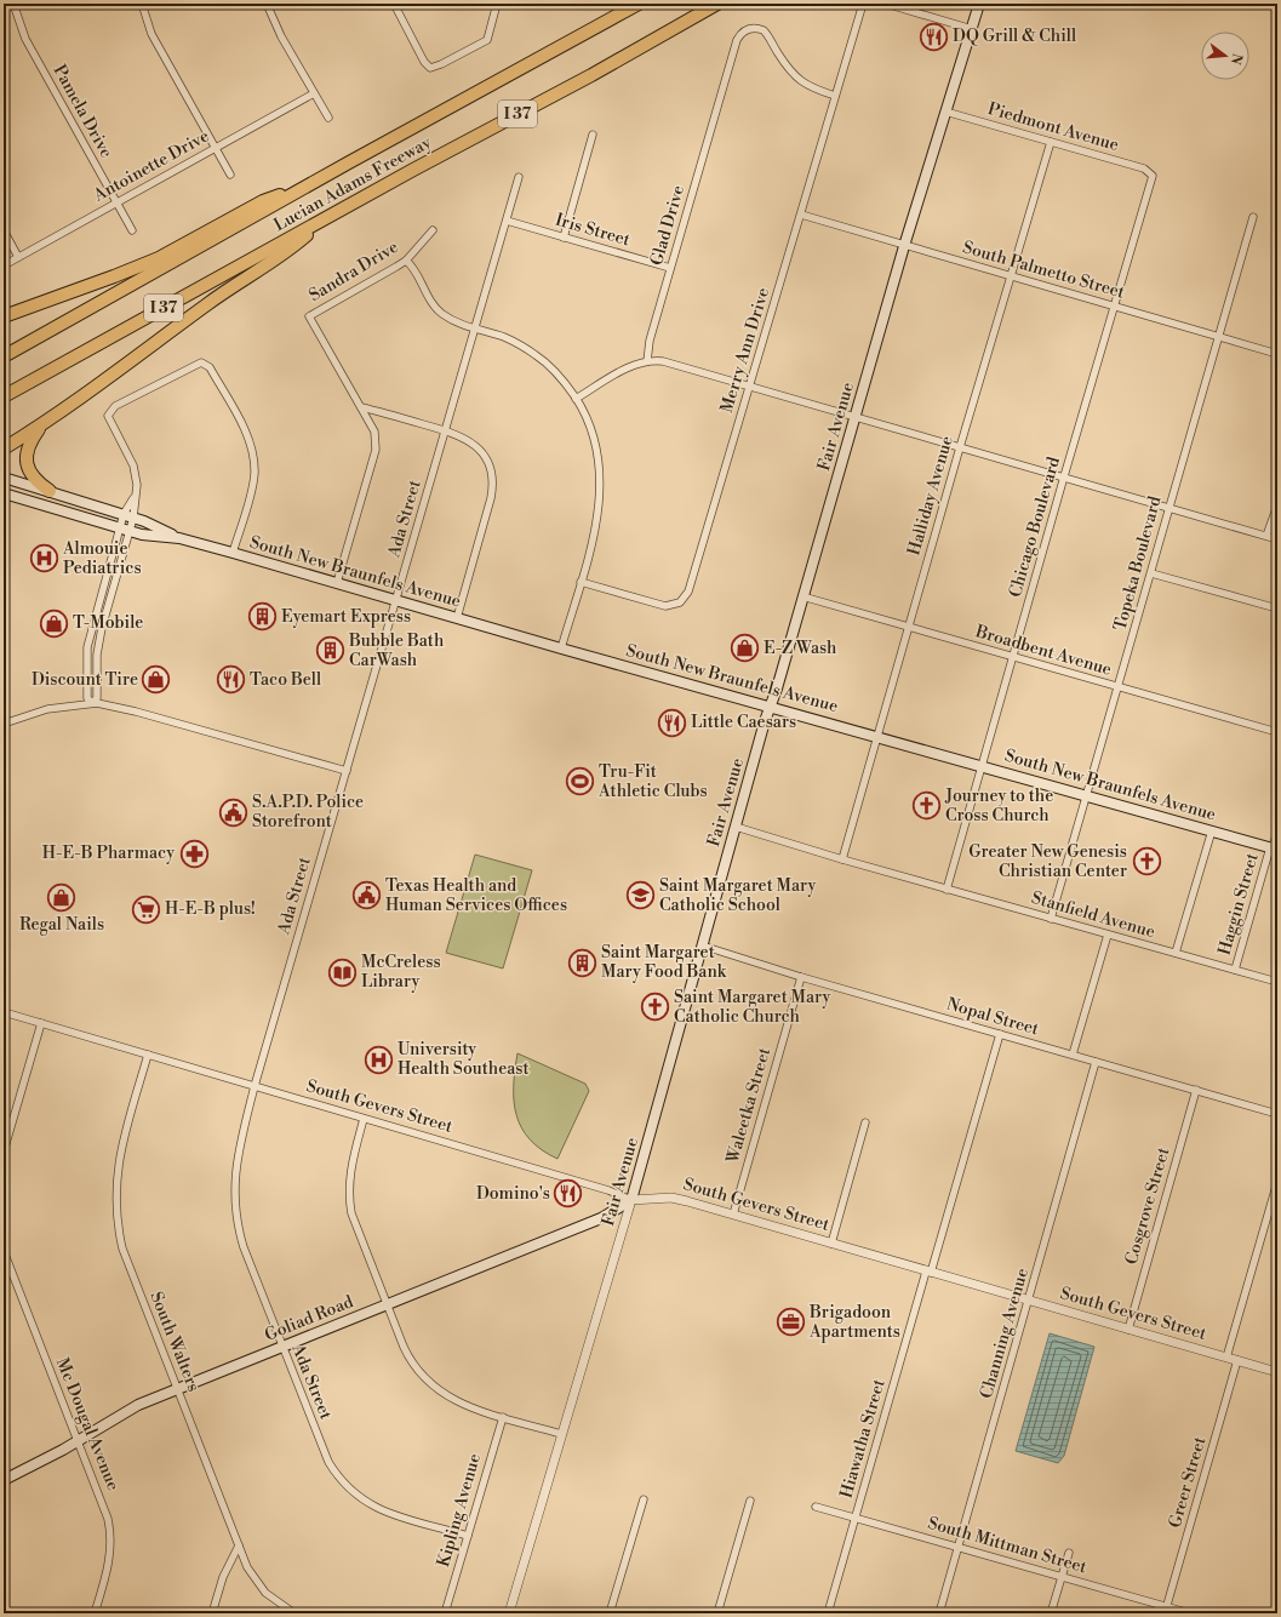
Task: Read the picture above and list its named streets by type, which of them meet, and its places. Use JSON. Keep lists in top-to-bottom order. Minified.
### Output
{"streets":{"highway":["I 37","Lucian Adams Freeway"],"main road":["Fair Avenue","South New Braunfels Avenue","Goliad Road"],"street":["Pamela Drive","Piedmont Avenue","Antoinette Drive","Glad Drive","Iris Street","South Palmetto Street","Sandra Drive","Merry Ann Drive","Halliday Avenue","Ada Street","Chicago Boulevard","Topeka Boulevard","Broadbent Avenue","Haggin Street","Stanfield Avenue","Nopal Street","Waleetka Street","South Gevers Street","Cosgrove Street","Channing Avenue","South Walters","Mc Dougal Avenue","Hiawatha Street","Greer Street","Kipling Avenue","South Mittman Street"]},"crossings":[["Pamela Drive","Antoinette Drive"],["Piedmont Avenue","Fair Avenue"],["Piedmont Avenue","Halliday Avenue"],["Piedmont Avenue","Chicago Boulevard"],["Glad Drive","Iris Street"],["Glad Drive","Merry Ann Drive"],["Iris Street","Ada Street"],["South Palmetto Street","Merry Ann Drive"],["South Palmetto Street","Fair Avenue"],["South Palmetto Street","Halliday Avenue"],["South Palmetto Street","Chicago Boulevard"],["South Palmetto Street","Topeka Boulevard"],["Fair Avenue","South New Braunfels Avenue"],["Fair Avenue","Broadbent Avenue"],["Fair Avenue","Stanfield Avenue"],["Fair Avenue","Nopal Street"],["Fair Avenue","South Gevers Street"],["Fair Avenue","Goliad Road"],["Halliday Avenue","South New Braunfels Avenue"],["Halliday Avenue","Broadbent Avenue"],["Halliday Avenue","Stanfield Avenue"],["Ada Street","South New Braunfels Avenue"],["Ada Street","South Gevers Street"],["Ada Street","Goliad Road"],["Ada Street","Kipling Avenue"],["Chicago Boulevard","South New Braunfels Avenue"],["Chicago Boulevard","Broadbent Avenue"],["Chicago Boulevard","Stanfield Avenue"],["Topeka Boulevard","South New Braunfels Avenue"],["Topeka Boulevard","Broadbent Avenue"],["Topeka Boulevard","Stanfield Avenue"],["South New Braunfels Avenue","Haggin Street"],["Haggin Street","Stanfield Avenue"],["Nopal Street","Waleetka Street"],["Nopal Street","Cosgrove Street"],["Nopal Street","Channing Avenue"],["Nopal Street","Hiawatha Street"],["Waleetka Street","South Gevers Street"],["South Gevers Street","Cosgrove Street"],["South Gevers Street","Goliad Road"],["South Gevers Street","Channing Avenue"],["South Gevers Street","South Walters"],["South Gevers Street","Hiawatha Street"],["South Gevers Street","Greer Street"],["Goliad Road","South Walters"],["Goliad Road","Mc Dougal Avenue"],["Channing Avenue","South Mittman Street"],["Hiawatha Street","South Mittman Street"],["Greer Street","South Mittman Street"]],"places":{"restaurant":["DQ Grill & Chill","Taco Bell","Little Caesars","Domino's"],"hospital":["Almouie Pediatrics","University Health Southeast"],"building":["Eyemart Express","Bubble Bath CarWash","Saint Margaret Mary Food Bank"],"shop":["T-Mobile","E-Z Wash","Discount Tire","Regal Nails"],"sports":["Tru-Fit Athletic Clubs"],"church":["Journey to the Cross Church","Greater New Genesis Christian Center","Saint Margaret Mary Catholic Church"],"public building":["S.A.P.D. Police Storefront","Texas Health and Human Services Offices"],"pharmacy":["H-E-B Pharmacy"],"school or university":["Saint Margaret Mary Catholic School"],"supermarket":["H-E-B plus!"],"library":["McCreless Library"],"office":["Brigadoon Apartments"]},"north":"right"}
